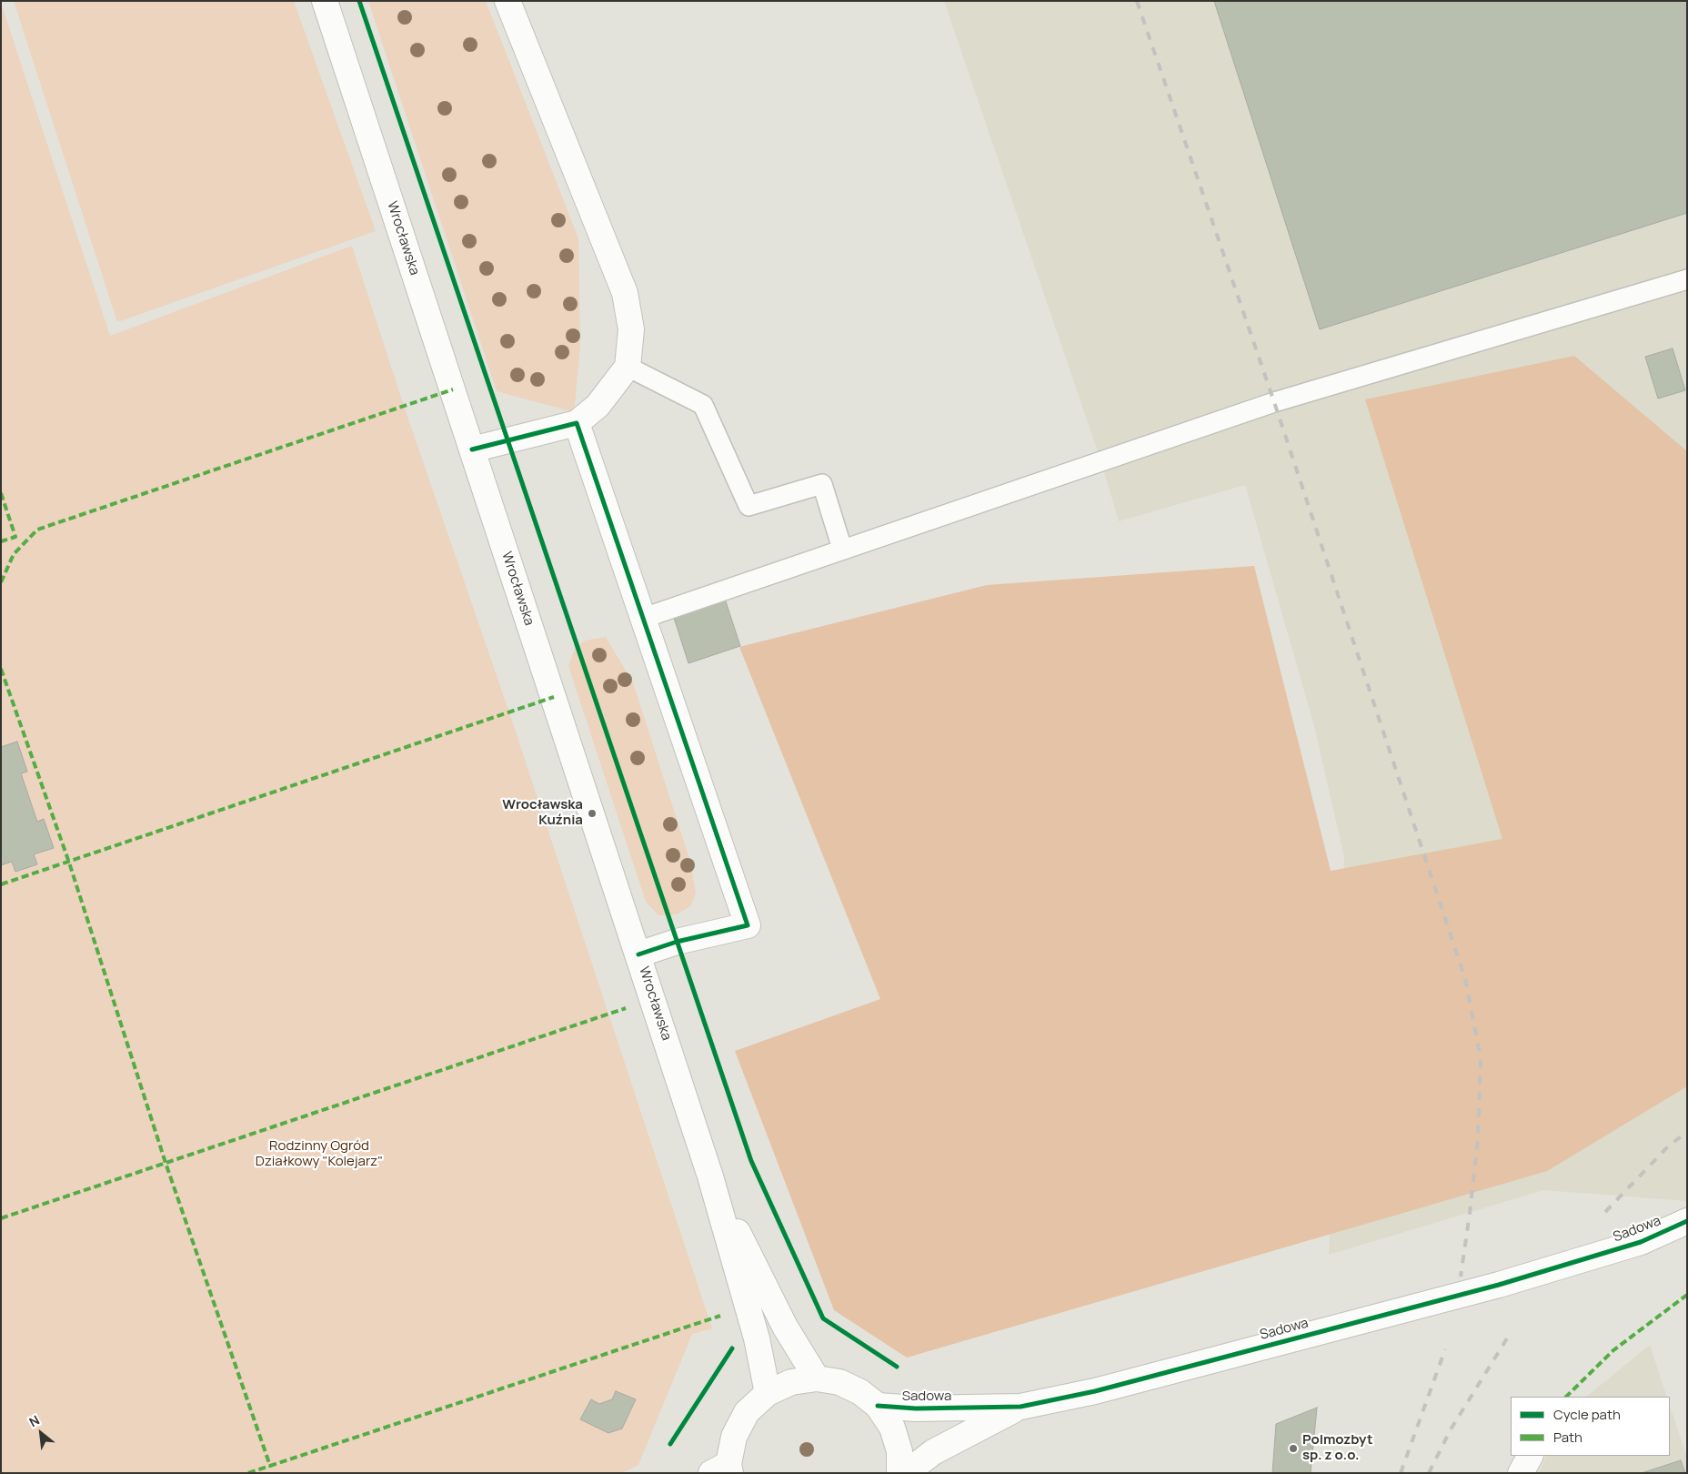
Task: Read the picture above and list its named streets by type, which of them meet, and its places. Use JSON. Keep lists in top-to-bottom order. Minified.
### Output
{"streets":{"street":["Wrocławska","Sadowa"]},"parks":["Rodzinny Ogród Działkowy \"Kolejarz\""],"places":["Wrocławska Kuźnia","Polmozbyt sp. z o.o."],"legend":["Cycle path","Path"],"north":"top left"}
